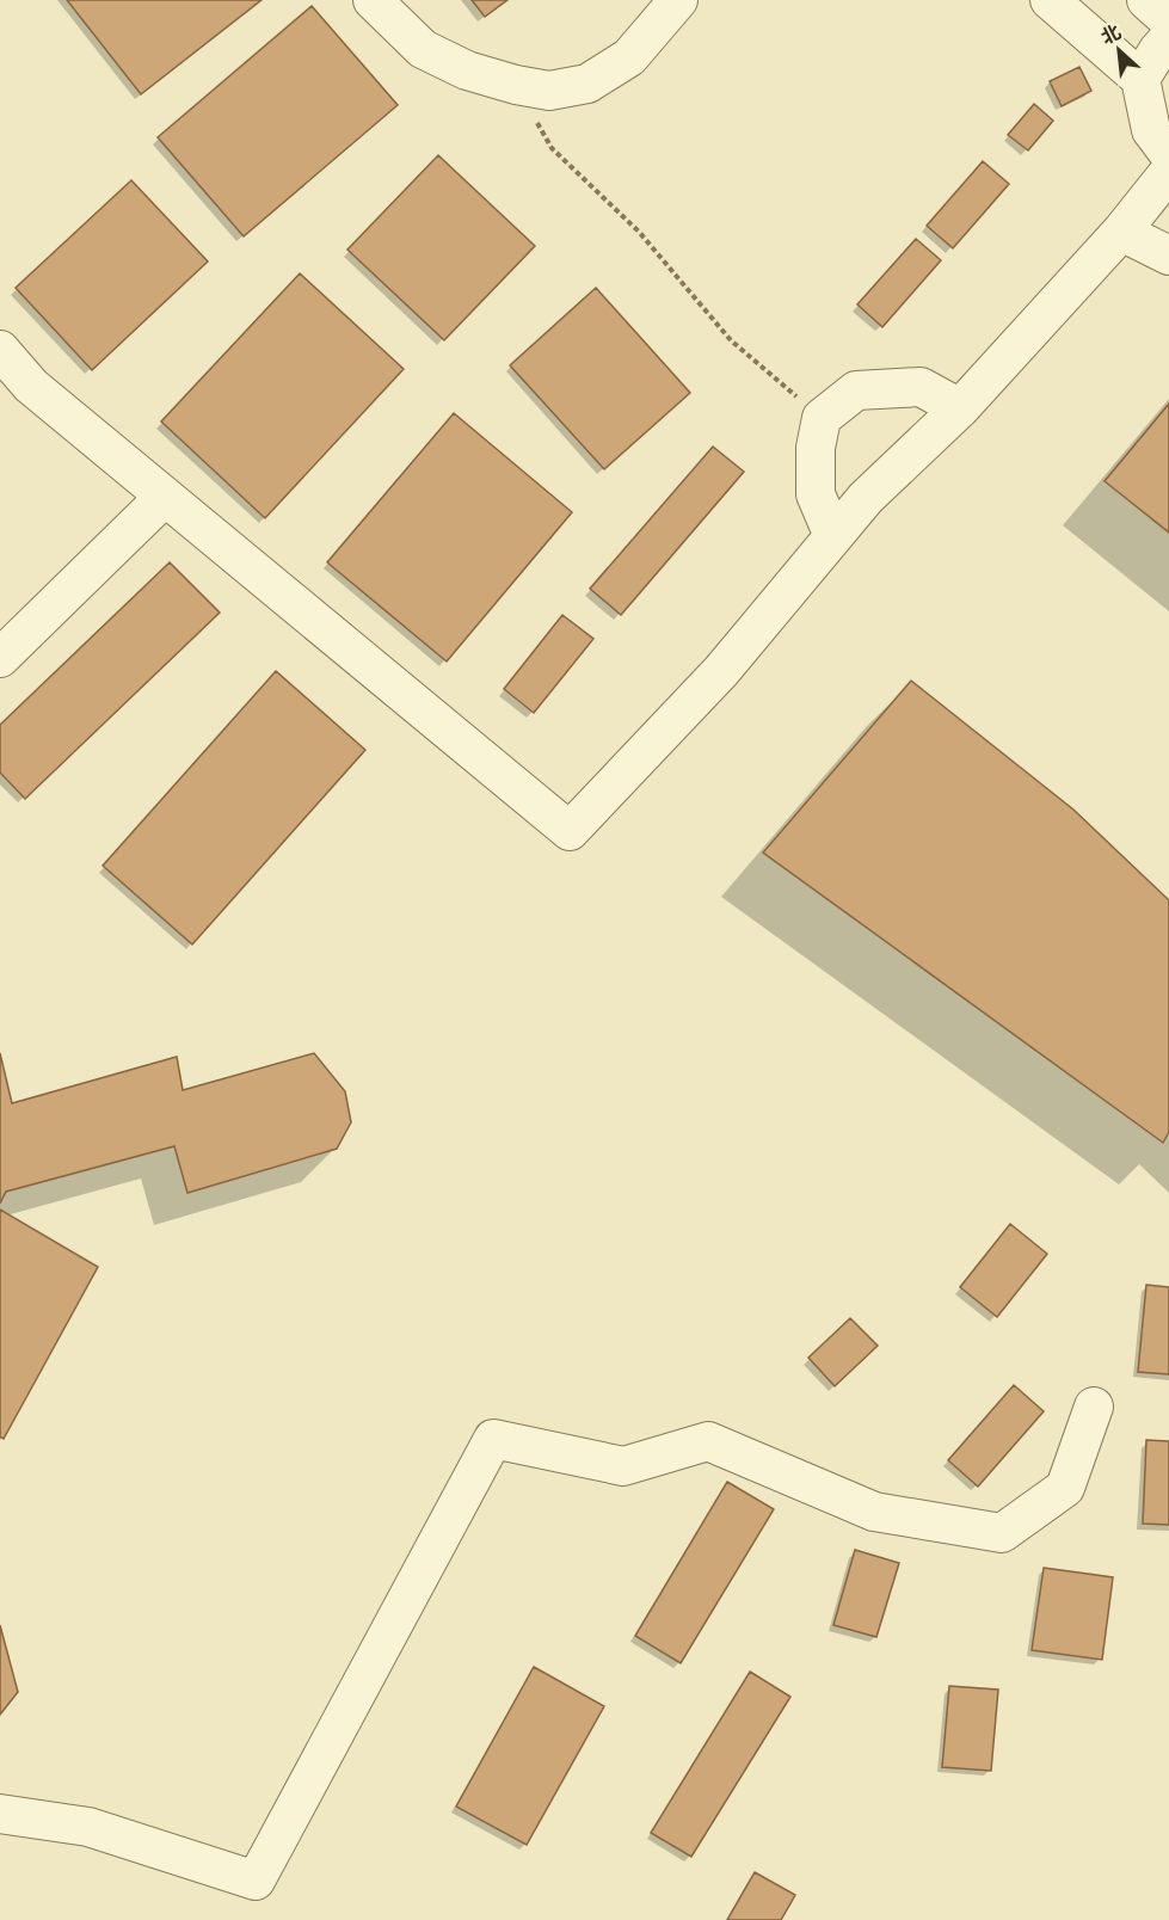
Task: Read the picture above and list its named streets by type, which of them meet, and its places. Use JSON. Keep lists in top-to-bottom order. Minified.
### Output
{"north":"top left"}
